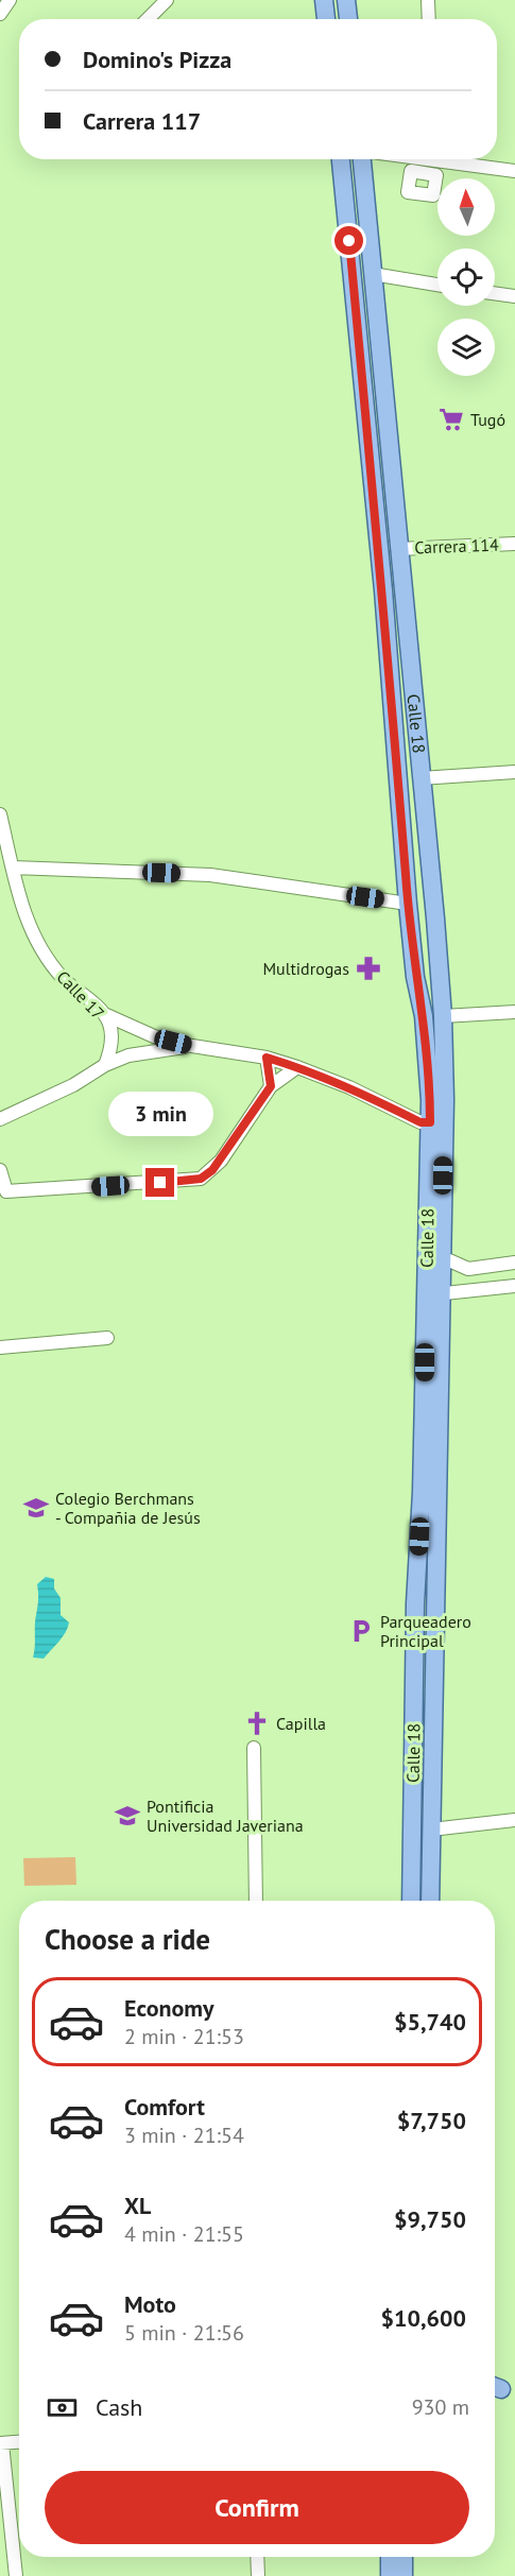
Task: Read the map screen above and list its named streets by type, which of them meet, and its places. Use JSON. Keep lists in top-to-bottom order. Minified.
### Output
{"streets":{"main road":["Calle 18"],"street":["Carrera 114","Calle 17"]},"crossings":[["Carrera 114","Calle 18"]],"places":{"supermarket":["Tugó"],"pharmacy":["Multidrogas"],"school or university":["Colegio Berchmans - Compañia de Jesús","Pontificia Universidad Javeriana"],"parking":["Parqueadero Principal"],"church":["Capilla"]},"north":"top","page":{"banner":["Domino's Pizza","Carrera 117"],"bubble":"3 min","heading":"Choose a ride","list":[{"name":"Economy","note":"2 min · 21:53","value":"$5,740"},{"name":"Comfort","note":"3 min · 21:54","value":"$7,750"},{"name":"XL","note":"4 min · 21:55","value":"$9,750"},{"name":"Moto","note":"5 min · 21:56","value":"$10,600"}],"pay":["Cash","930 m"],"buttons":"Confirm"}}
